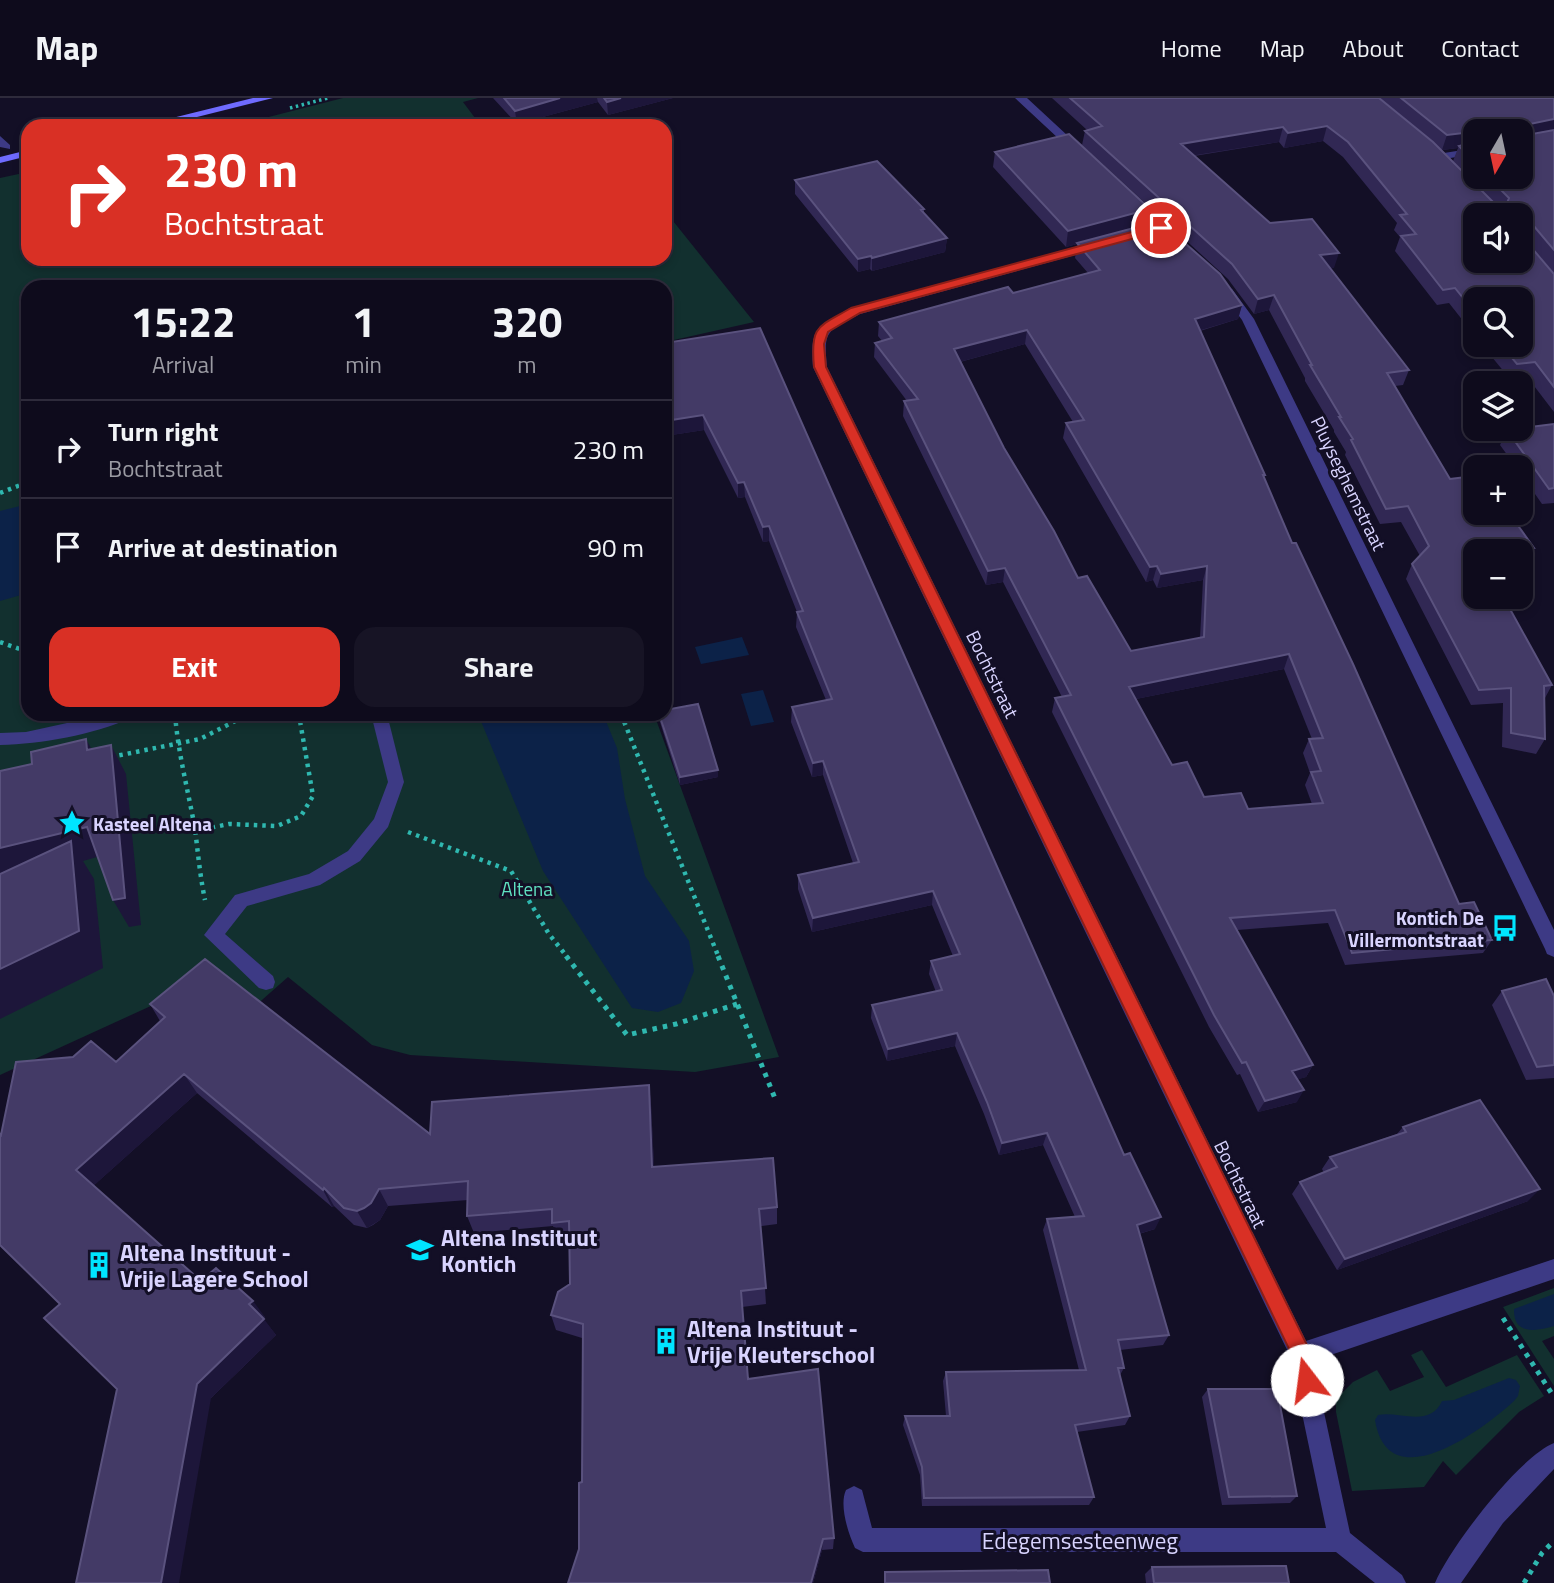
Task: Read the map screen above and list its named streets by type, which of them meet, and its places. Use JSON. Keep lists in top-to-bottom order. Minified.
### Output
{"streets":{"street":["Pluyseghemstraat","Bochtstraat","Edegemsesteenweg"]},"parks":["Altena"],"places":{"place":["Kasteel Altena"],"bus stop":["Kontich De Villermontstraat"],"school or university":["Altena Instituut Kontich"],"building":["Altena Instituut - Vrije Lagere School","Altena Instituut - Vrije Kleuterschool"]},"north":"bottom","page":{"header":"Map","nav":["Home","Map","About","Contact"],"map_buttons":["+","−"],"turn":["230 m","Bochtstraat"],"eta":["15:22","Arrival","1","min","320","m"],"list":[{"name":"Turn right","note":"Bochtstraat","value":"230 m"},{"name":"Arrive at destination","value":"90 m"}],"buttons":["Exit","Share"]}}
